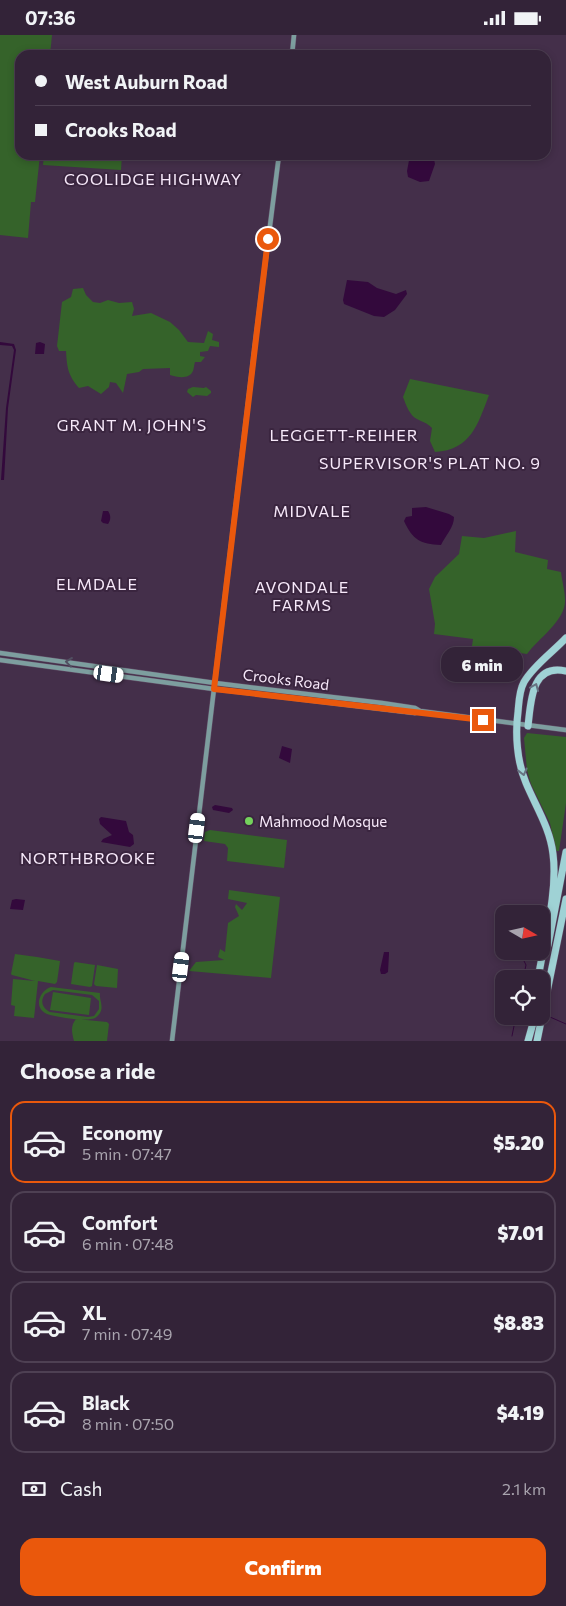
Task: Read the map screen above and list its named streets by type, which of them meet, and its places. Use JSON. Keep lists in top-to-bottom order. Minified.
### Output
{"streets":{"main road":["Crooks Road"]},"districts":["COOLIDGE HIGHWAY","GRANT M. JOHN'S","LEGGETT-REIHER","SUPERVISOR'S PLAT NO. 9","MIDVALE","ELMDALE","AVONDALE FARMS","NORTHBROOKE"],"places":["Mahmood Mosque"],"north":"right","page":{"status":"07:36","banner":["West Auburn Road","Crooks Road"],"bubble":"6 min","heading":"Choose a ride","list":[{"name":"Economy","note":"5 min · 07:47","value":"$5.20"},{"name":"Comfort","note":"6 min · 07:48","value":"$7.01"},{"name":"XL","note":"7 min · 07:49","value":"$8.83"},{"name":"Black","note":"8 min · 07:50","value":"$4.19"}],"pay":["Cash","2.1 km"],"buttons":"Confirm"}}
